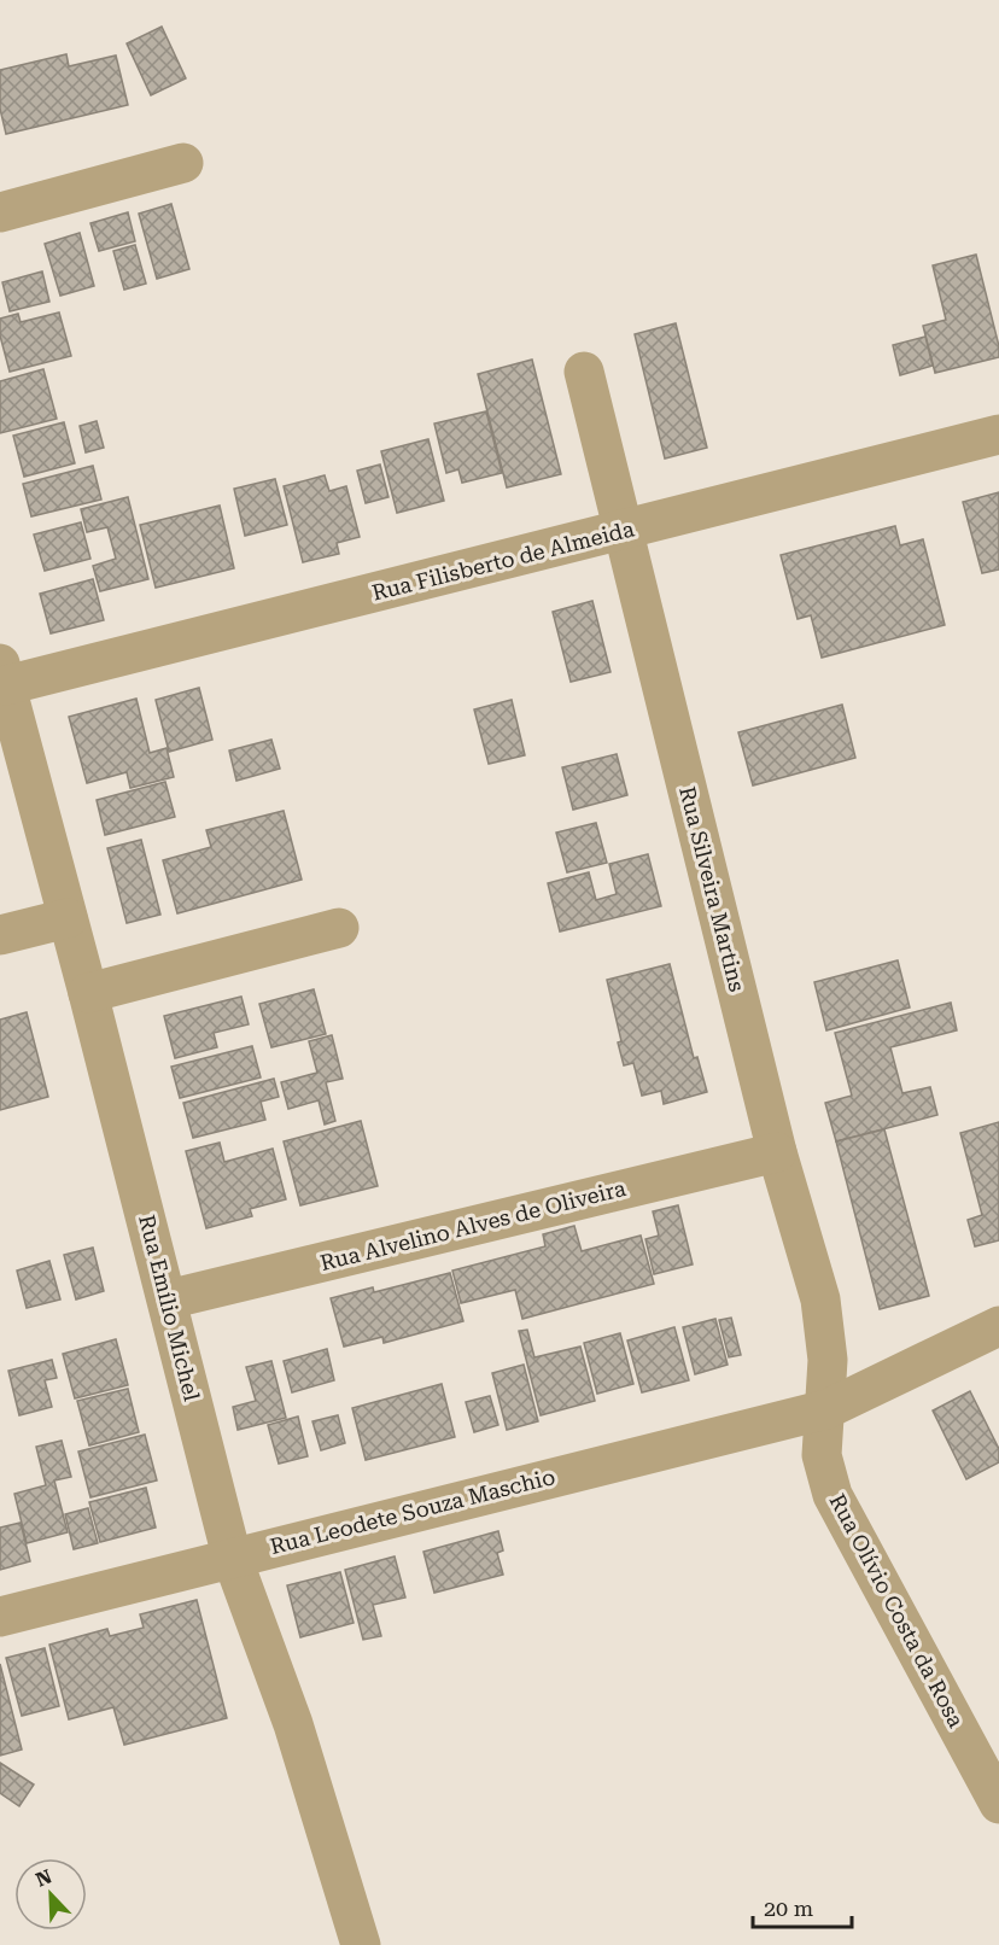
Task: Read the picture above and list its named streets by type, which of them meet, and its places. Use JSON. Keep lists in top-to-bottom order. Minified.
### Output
{"streets":{"street":["Rua Filisberto de Almeida","Rua Silveira Martins","Rua Alvelino Alves de Oliveira","Rua Emílio Michel","Rua Leodete Souza Maschio","Rua Olívio Costa da Rosa"]},"crossings":[["Rua Filisberto de Almeida","Rua Silveira Martins"],["Rua Filisberto de Almeida","Rua Emílio Michel"],["Rua Silveira Martins","Rua Alvelino Alves de Oliveira"],["Rua Silveira Martins","Rua Leodete Souza Maschio"],["Rua Silveira Martins","Rua Olívio Costa da Rosa"],["Rua Alvelino Alves de Oliveira","Rua Emílio Michel"],["Rua Emílio Michel","Rua Leodete Souza Maschio"],["Rua Leodete Souza Maschio","Rua Olívio Costa da Rosa"]],"scale_bar":"20 m","north":"top left"}
